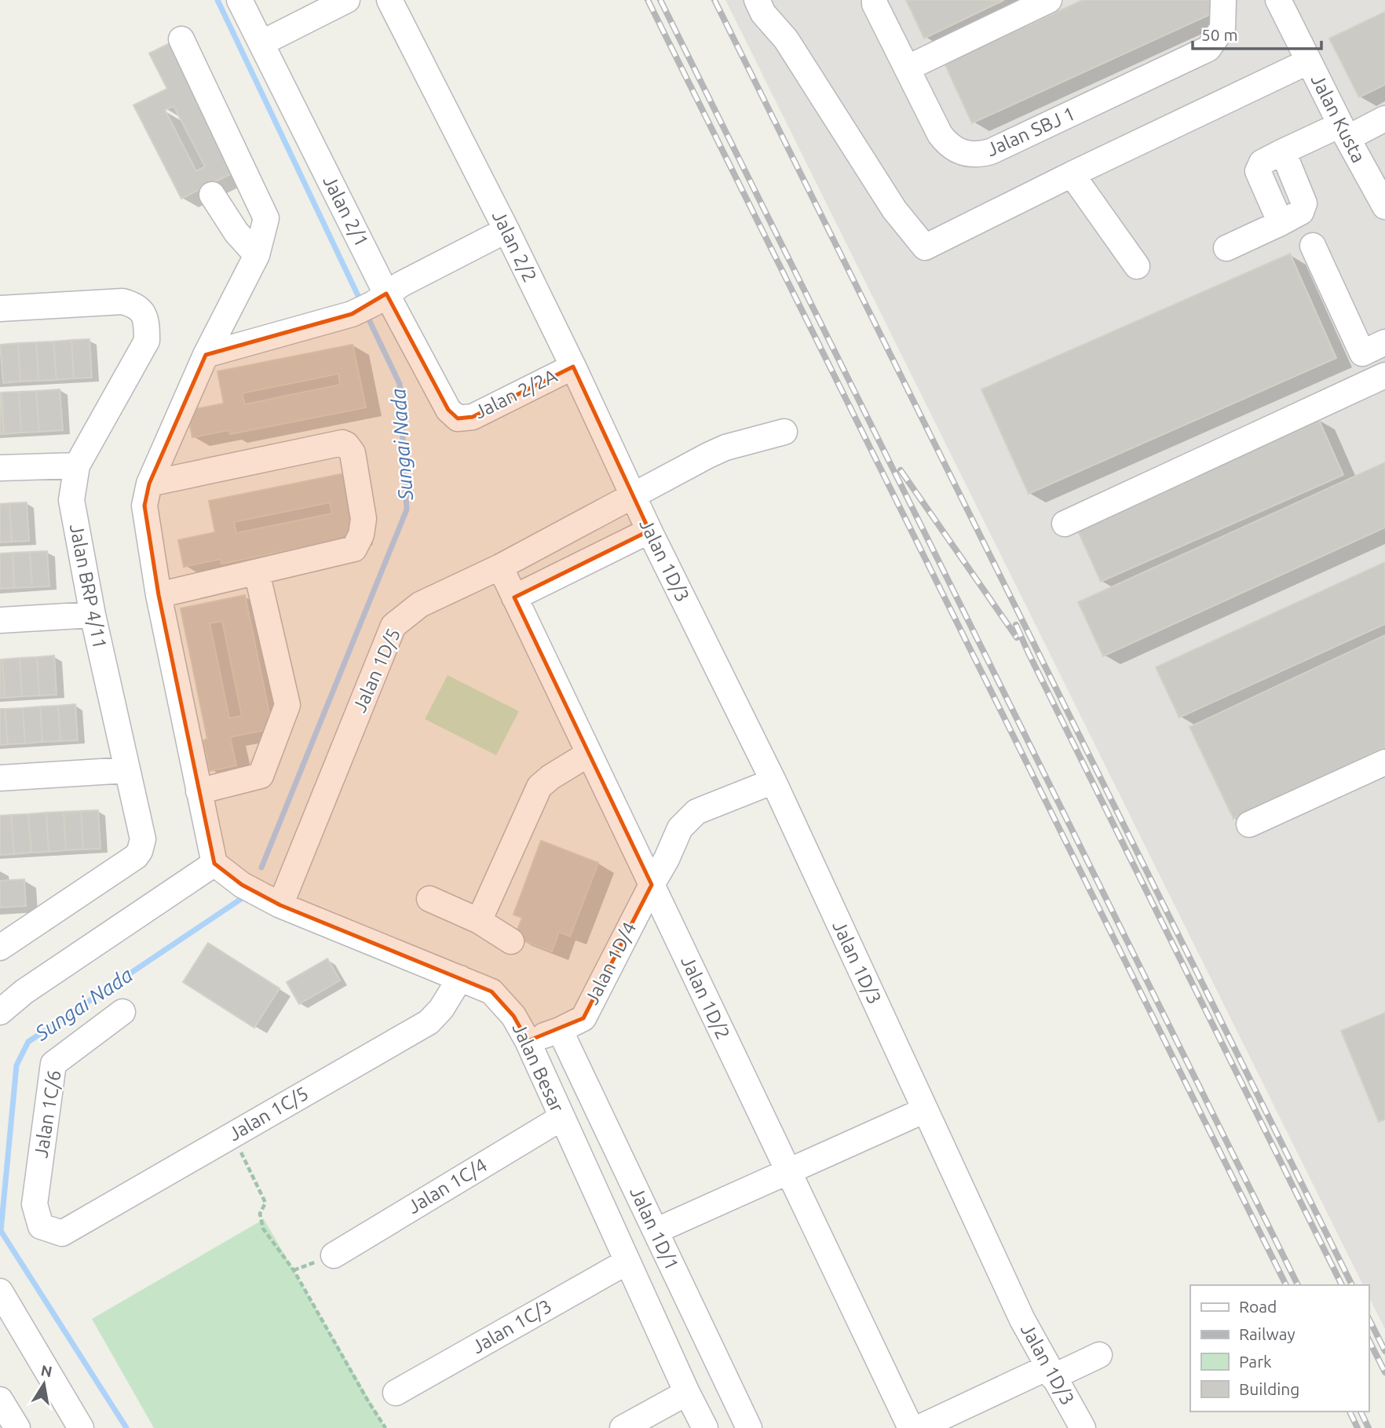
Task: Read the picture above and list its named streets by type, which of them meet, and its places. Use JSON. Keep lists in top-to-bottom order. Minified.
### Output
{"streets":{"street":["Jalan Kusta","Jalan SBJ 1","Jalan 2/1","Jalan 2/2","Jalan 2/2A","Jalan 1D/3","Jalan BRP 4/11","Jalan 1D/5","Jalan 1D/4","Jalan 1D/2","Jalan Besar","Jalan 1C/6","Jalan 1C/5","Jalan 1C/4","Jalan 1D/1","Jalan 1C/3"]},"crossings":[["Jalan 2/1","Jalan 2/2A"],["Jalan 2/2","Jalan 2/2A"],["Jalan 2/2","Jalan 1D/3"],["Jalan 2/2","Jalan 1D/5"],["Jalan 1D/3","Jalan 1D/5"],["Jalan 1D/3","Jalan 1D/4"],["Jalan 1D/5","Jalan 1D/2"],["Jalan 1D/5","Jalan Besar"],["Jalan 1D/4","Jalan 1D/2"],["Jalan 1D/4","Jalan Besar"],["Jalan 1D/4","Jalan 1D/1"],["Jalan Besar","Jalan 1C/5"],["Jalan Besar","Jalan 1C/4"],["Jalan Besar","Jalan 1C/3"],["Jalan 1C/6","Jalan 1C/5"]],"water":["Sungai Nada"],"legend":["Road","Railway","Park","Building"],"scale_bar":"50 m","north":"top"}
